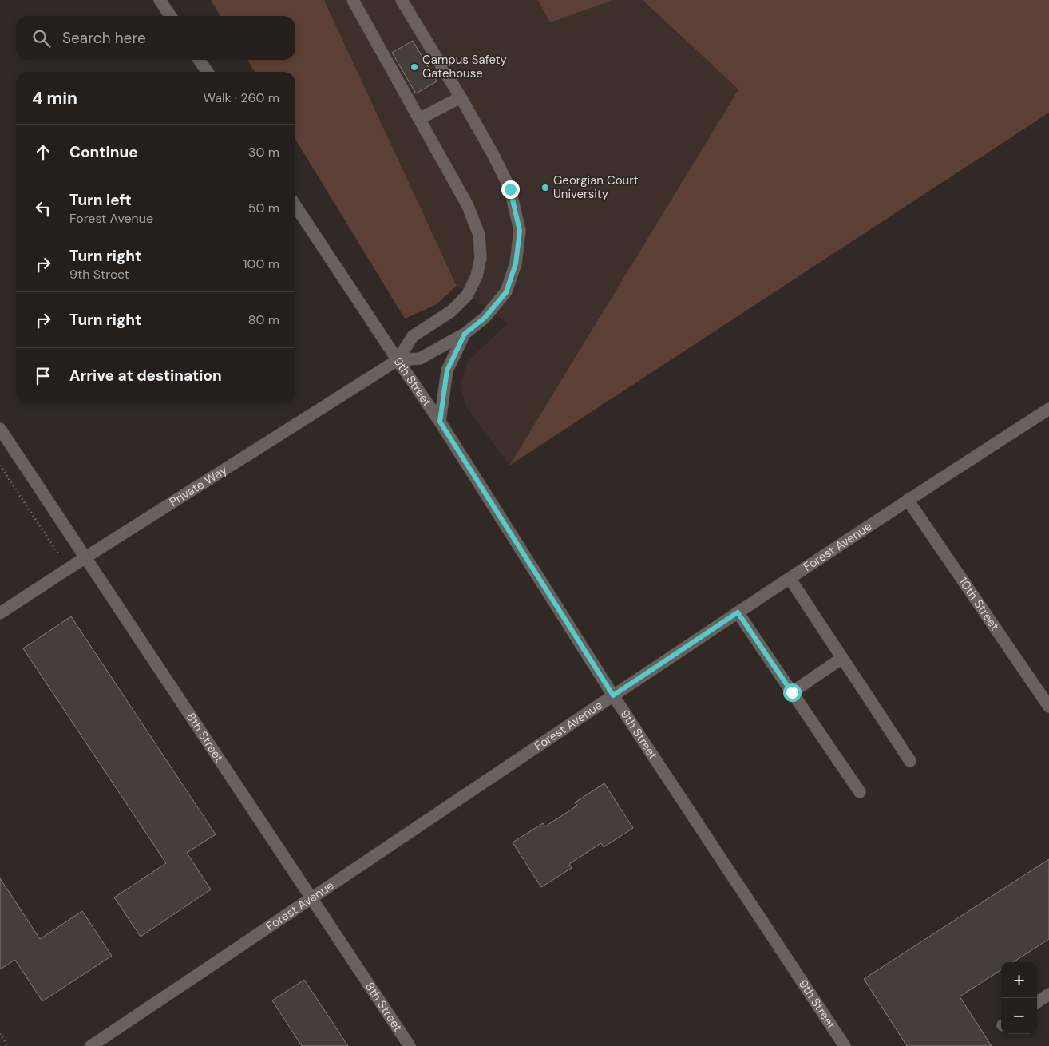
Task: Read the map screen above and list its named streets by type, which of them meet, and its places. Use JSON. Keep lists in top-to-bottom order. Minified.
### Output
{"streets":{"street":["9th Street","Private Way","Forest Avenue","10th Street","8th Street"]},"crossings":[["9th Street","Private Way"],["9th Street","Forest Avenue"],["Private Way","8th Street"],["Forest Avenue","10th Street"],["Forest Avenue","8th Street"]],"places":["Campus Safety Gatehouse","Georgian Court University"],"page":{"search":"Search here","heading":["4 min","Walk · 260 m"],"list":[["Continue","30 m"],["Turn left","Forest Avenue","50 m"],["Turn right","9th Street","100 m"],["Turn right","80 m"],"Arrive at destination"],"map_buttons":["+","−"]}}
